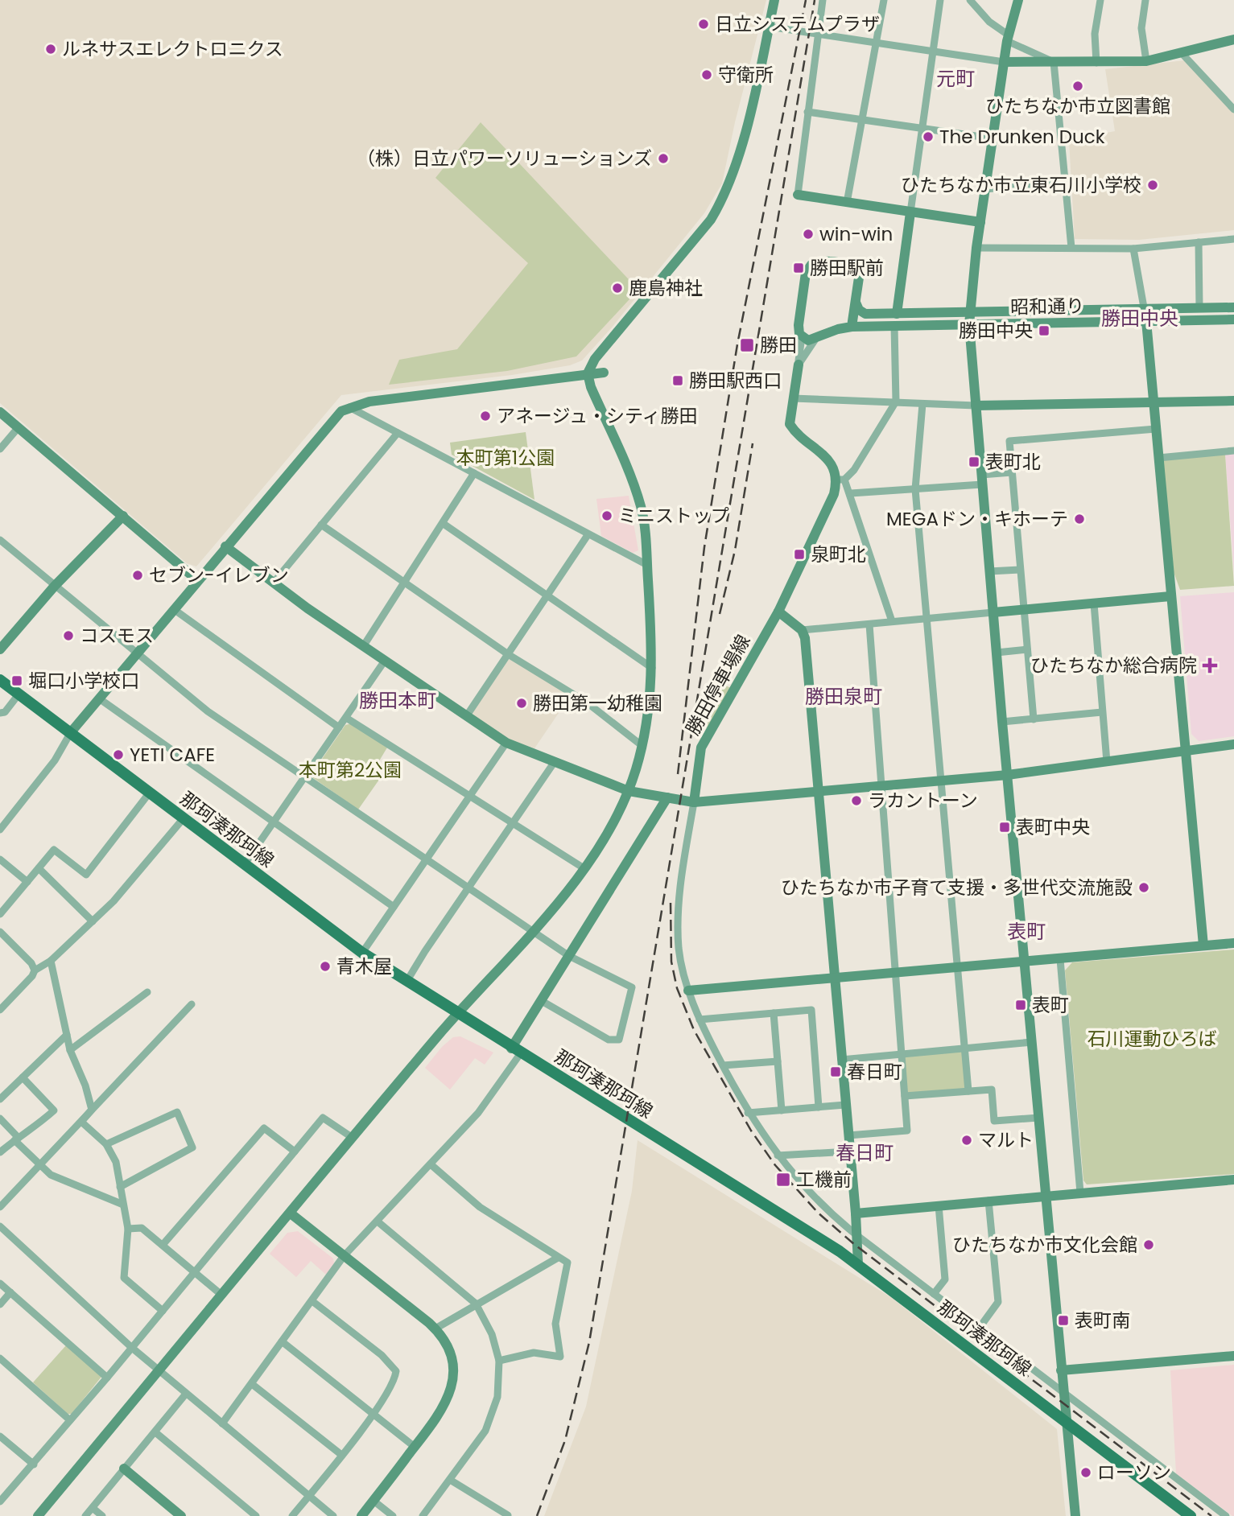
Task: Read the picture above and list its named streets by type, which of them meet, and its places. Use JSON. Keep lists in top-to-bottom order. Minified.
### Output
{"streets":{"main road":["那珂湊那珂線"],"street":["昭和通り","勝田停車場線"]},"districts":["元町","勝田中央","勝田泉町","勝田本町","表町","春日町"],"parks":["本町第1公園","本町第2公園","石川運動ひろば"],"places":{"other":["日立システムプラザ","ルネサスエレクトロニクス","守衛所","ひたちなか市立図書館","The Drunken Duck","（株）日立パワーソリューションズ","ひたちなか市立東石川小学校","win-win","鹿島神社","アネージュ・シティ勝田","ミニストップ","MEGAドン・キホーテ","セブン-イレブン","コスモス","勝田第一幼稚園","YETI CAFE","ラカントーン","ひたちなか市子育て支援・多世代交流施設","青木屋","マルト","ひたちなか市文化会館","ローソン"],"transit":["勝田駅前","勝田中央","勝田","勝田駅西口","表町北","泉町北","堀口小学校口","表町中央","表町","春日町","工機前","表町南"],"health":["ひたちなか総合病院"]}}
